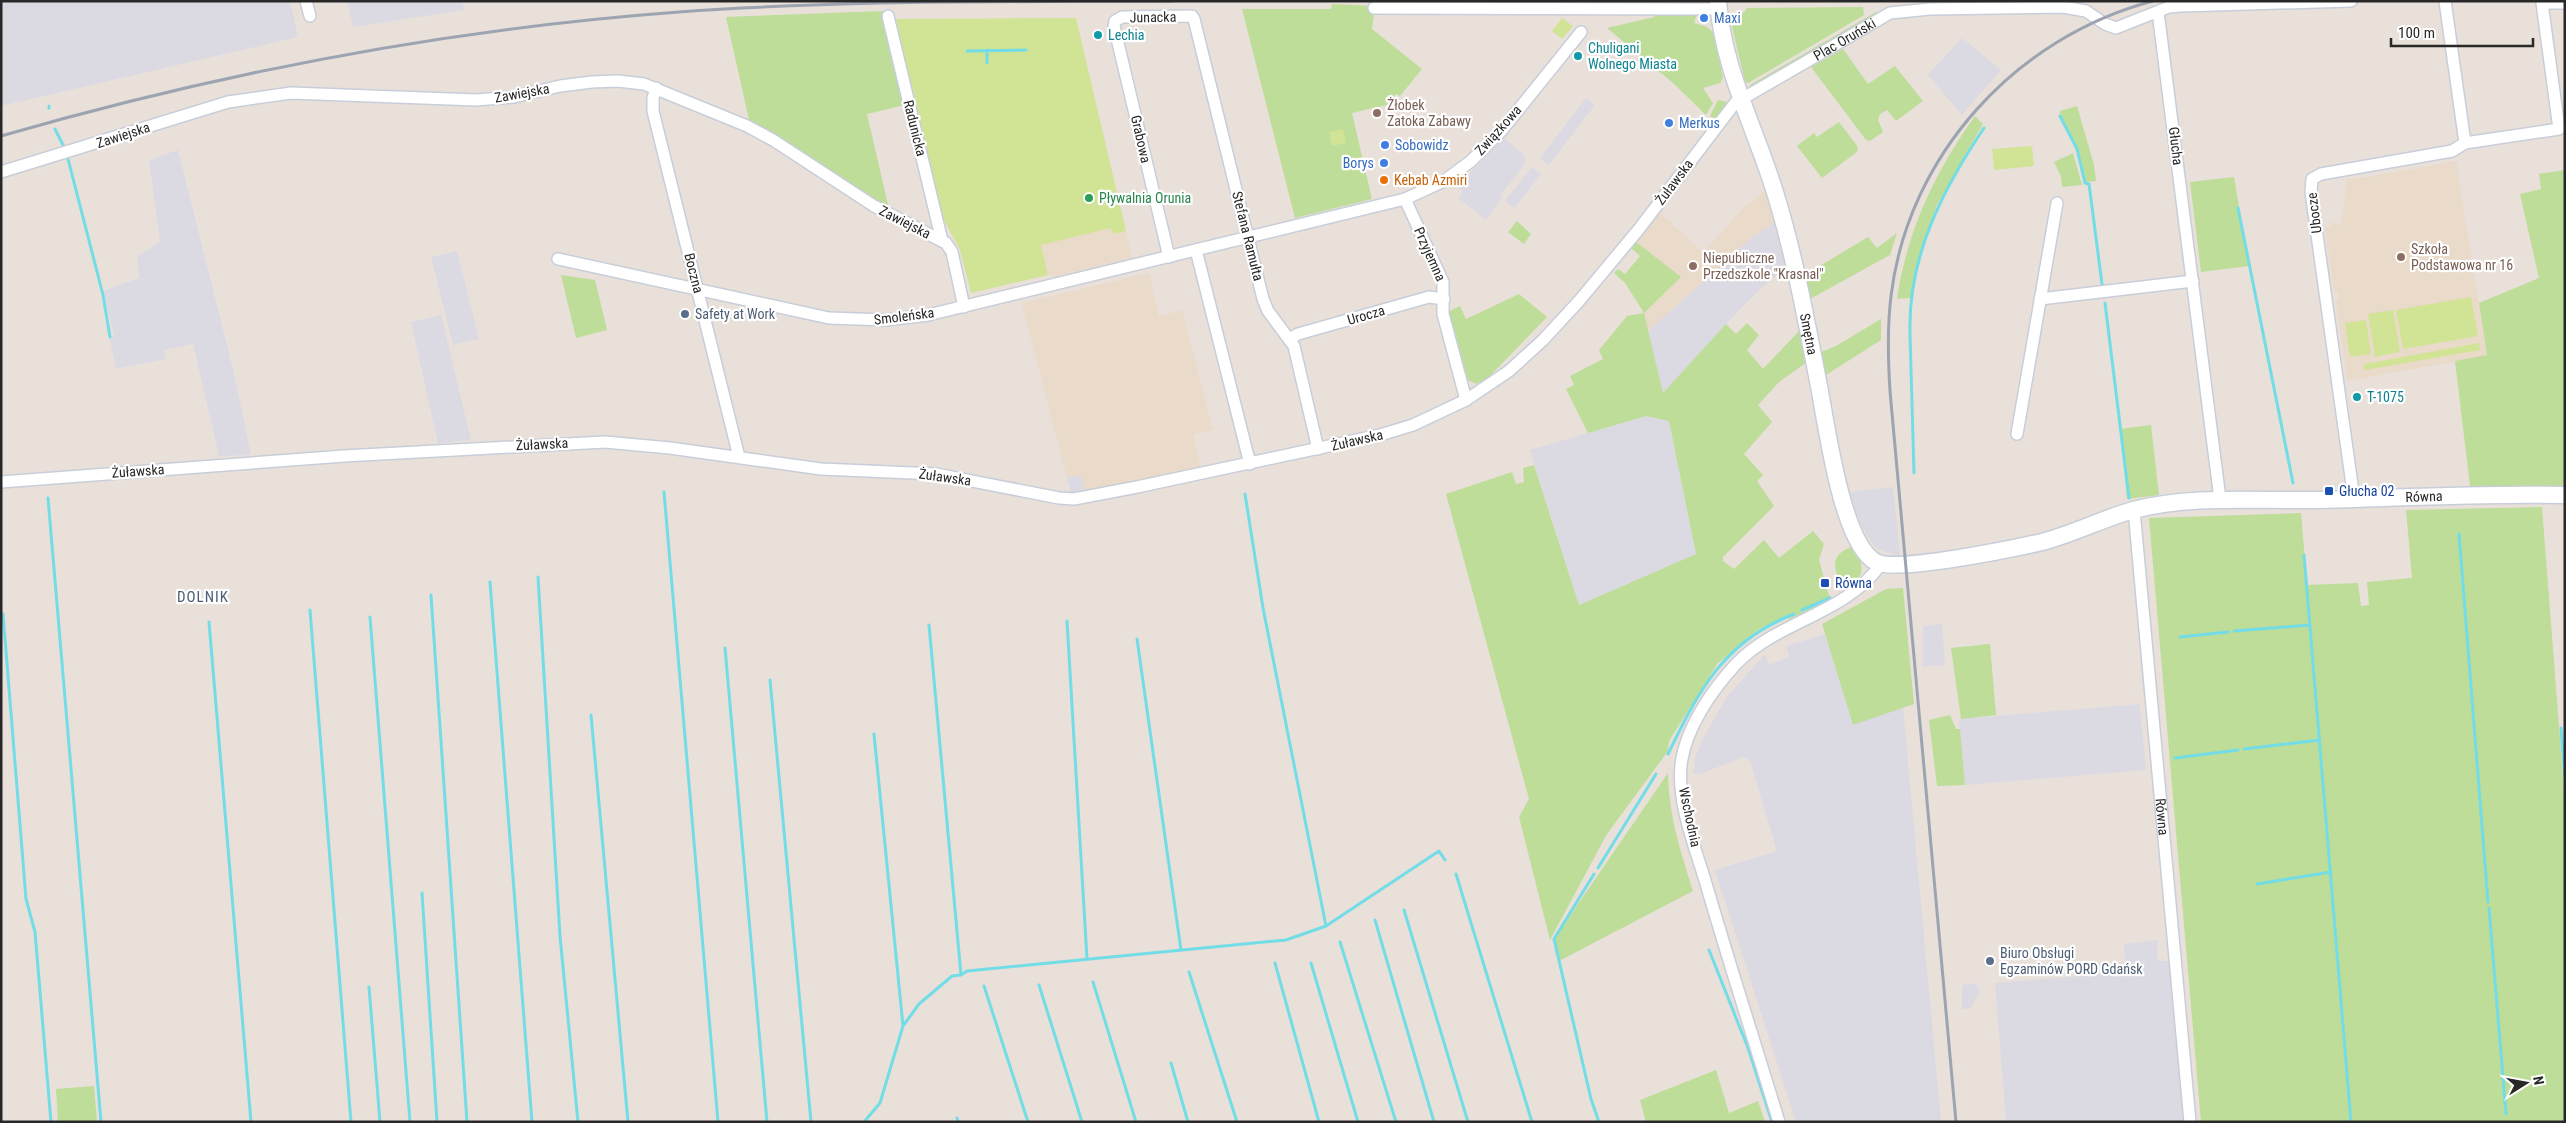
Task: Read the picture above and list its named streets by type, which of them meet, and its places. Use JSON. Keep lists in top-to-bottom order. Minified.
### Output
{"streets":{"street":["Junacka","Plac Oruński","Zawiejska","Radunicka","Związkowa","Grabowa","Głucha","Żuławska","Ubocze","Stefana Ramułta","Przyjemna","Boczna","Urocza","Smoleńska","Smętna","Równa","Wschodnia"]},"crossings":[["Junacka","Grabowa"],["Junacka","Stefana Ramułta"],["Plac Oruński","Głucha"],["Plac Oruński","Żuławska"],["Plac Oruński","Smętna"],["Zawiejska","Radunicka"],["Zawiejska","Boczna"],["Zawiejska","Smoleńska"],["Związkowa","Stefana Ramułta"],["Związkowa","Przyjemna"],["Związkowa","Smoleńska"],["Grabowa","Smoleńska"],["Głucha","Równa"],["Żuławska","Stefana Ramułta"],["Żuławska","Przyjemna"],["Żuławska","Boczna"],["Żuławska","Smętna"],["Ubocze","Równa"],["Stefana Ramułta","Urocza"],["Stefana Ramułta","Smoleńska"],["Przyjemna","Urocza"],["Boczna","Smoleńska"],["Smętna","Równa"],["Smętna","Wschodnia"],["Równa","Wschodnia"]],"districts":["DOLNIK"],"places":{"other":["Maxi","Lechia","Chuligani Wolnego Miasta","Żłobek Zatoka Zabawy","Merkus","Sobowidz","Borys","Kebab Azmiri","Pływalnia Orunia","Szkoła Podstawowa nr 16","Niepubliczne Przedszkole \"Krasnal\"","Safety at Work","T-1075","Biuro Obsługi Egzaminów PORD Gdańsk"],"transit":["Głucha 02","Równa"]},"scale_bar":"100 m","north":"right"}
